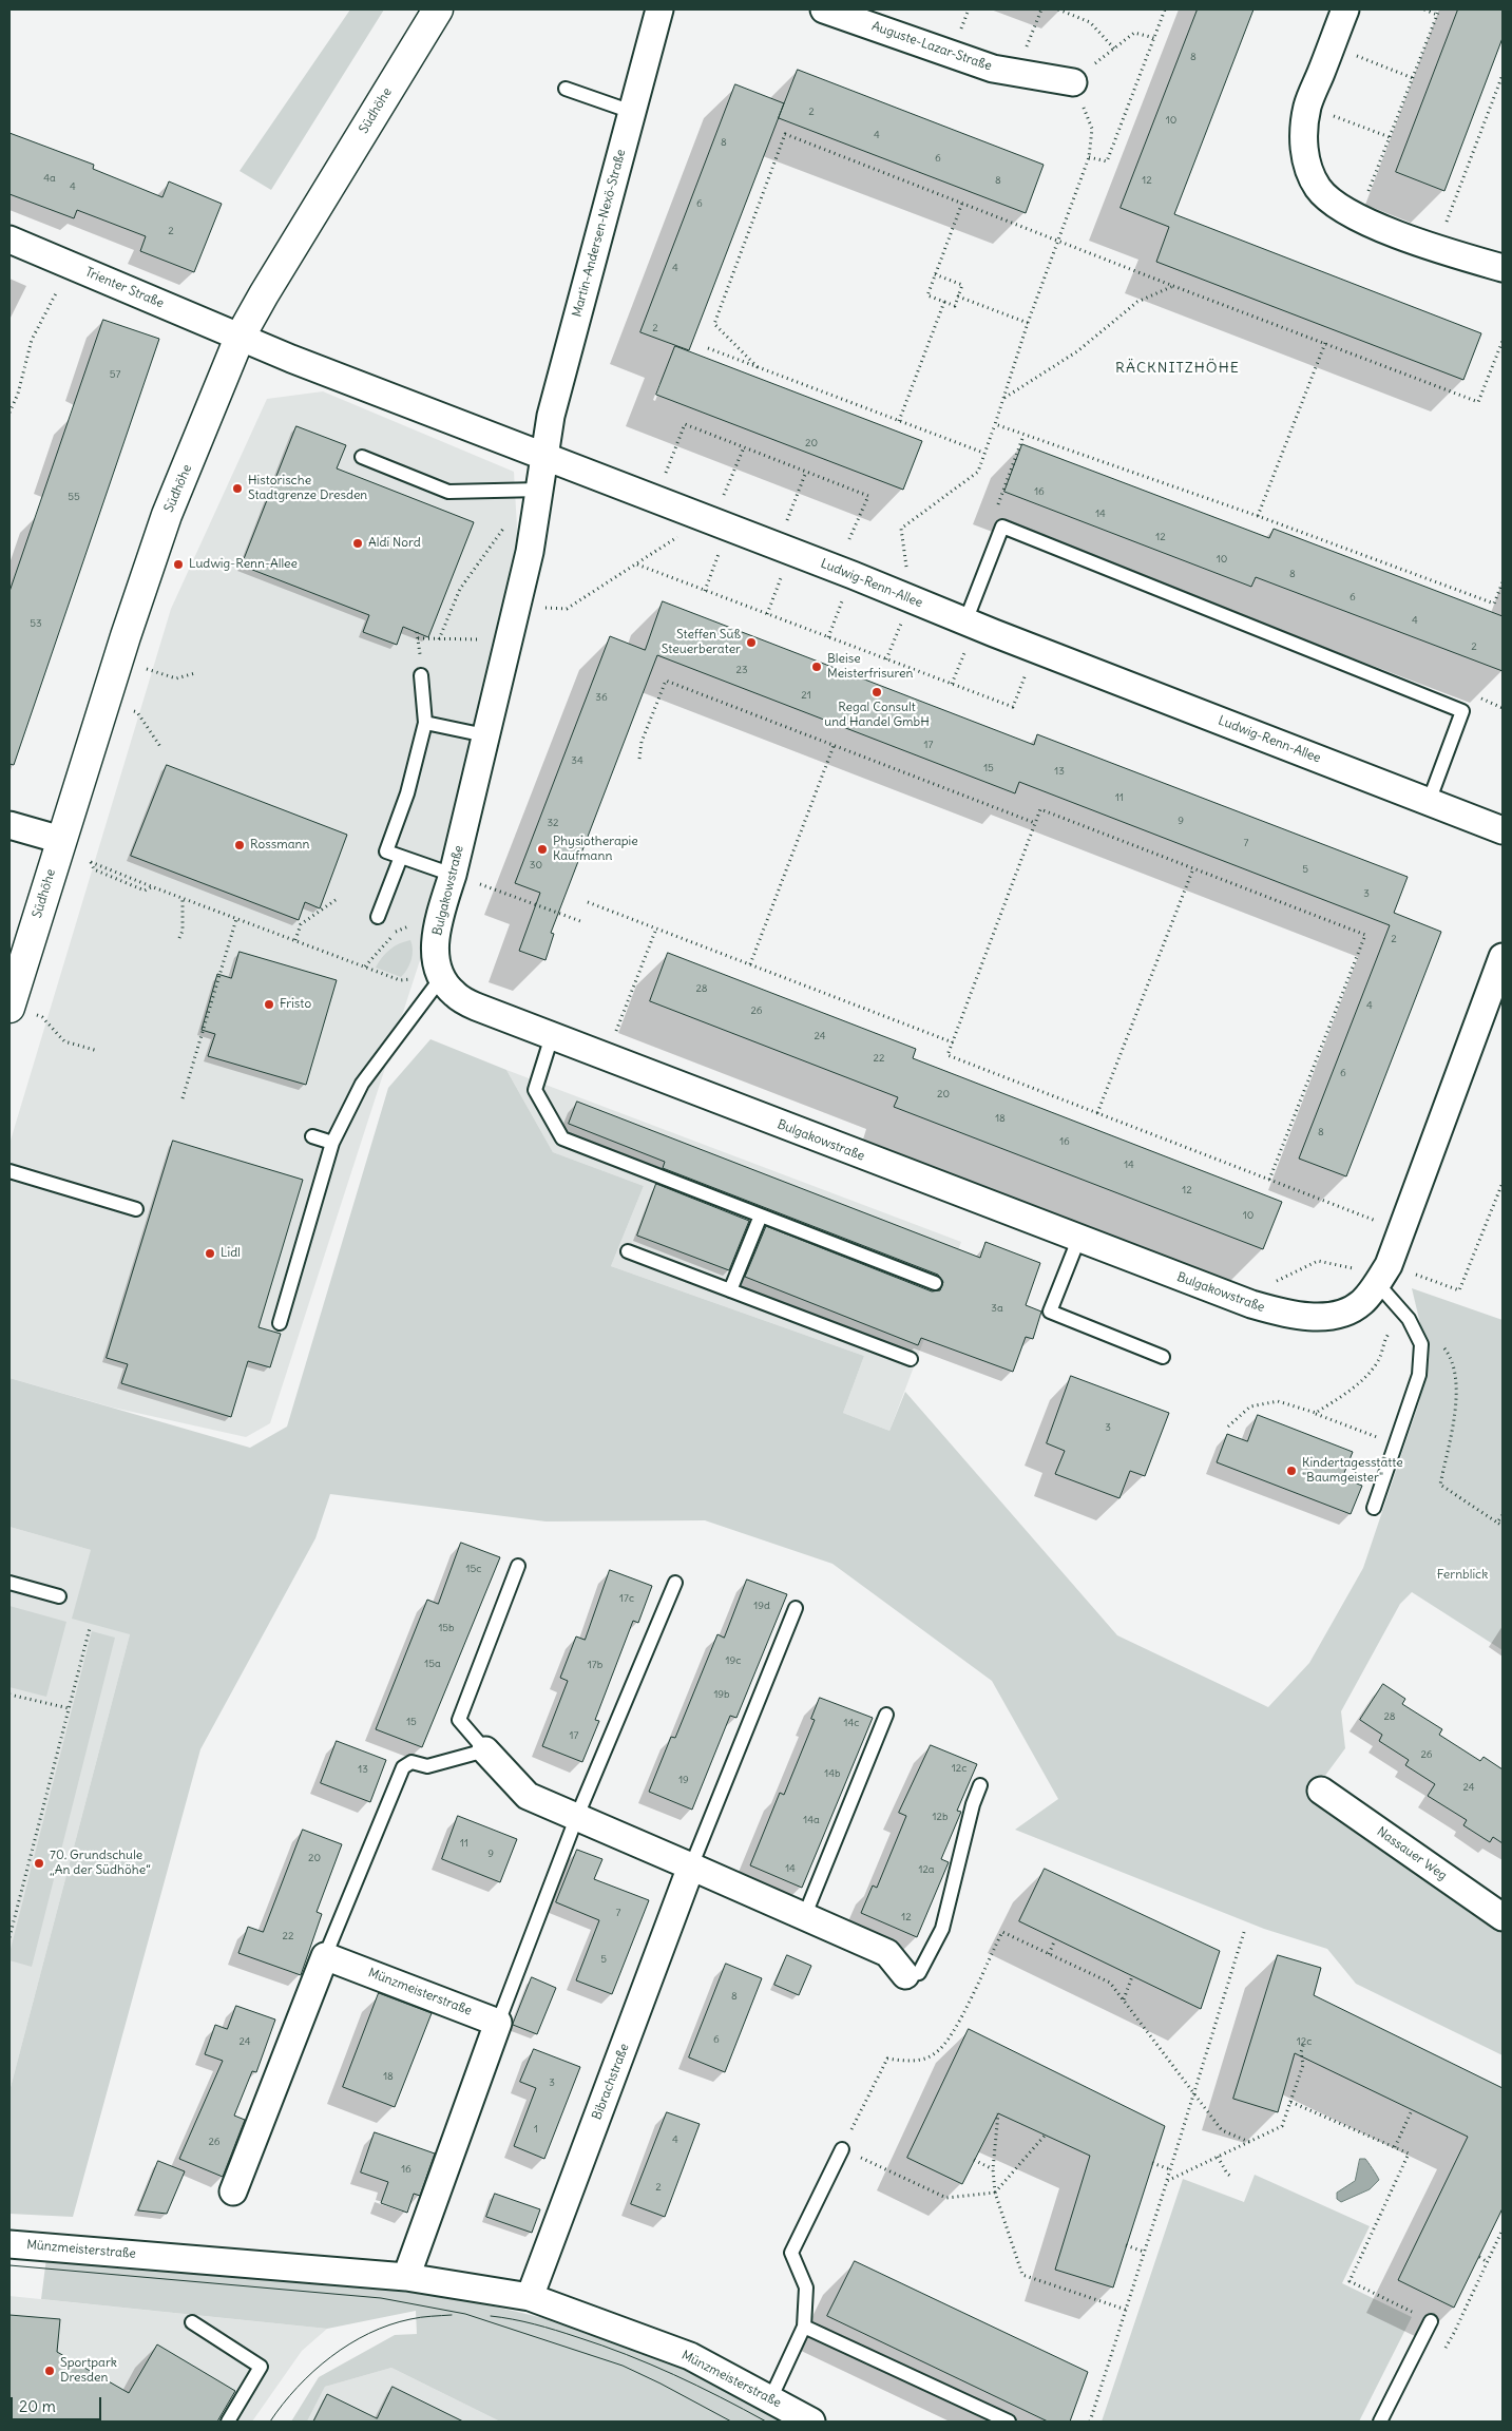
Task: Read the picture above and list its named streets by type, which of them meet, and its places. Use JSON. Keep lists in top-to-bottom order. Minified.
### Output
{"streets":{"street":["Auguste-Lazar-Straße","Südhöhe","Martin-Andersen-Nexö-Straße","Trienter Straße","Ludwig-Renn-Allee","Bulgakowstraße","Nassauer Weg","Münzmeisterstraße","Bibrachstraße"]},"crossings":[["Südhöhe","Trienter Straße"],["Südhöhe","Ludwig-Renn-Allee"],["Martin-Andersen-Nexö-Straße","Ludwig-Renn-Allee"],["Martin-Andersen-Nexö-Straße","Bulgakowstraße"],["Trienter Straße","Ludwig-Renn-Allee"],["Ludwig-Renn-Allee","Bulgakowstraße"],["Münzmeisterstraße","Bibrachstraße"]],"districts":["RÄCKNITZHÖHE"],"parks":["Fernblick"],"places":["Historische Stadtgrenze Dresden","Aldi Nord","Ludwig-Renn-Allee","Steffen Süß Steuerberater","Bleise Meisterfrisuren","Regal Consult und Handel GmbH","Rossmann","Physiotherapie Kaufmann","Fristo","Lidl","Kindertagesstätte \"Baumgeister\"","70. Grundschule „An der Südhöhe“","Sportpark Dresden"],"house_numbers":["8","2","10","4","8","6","4a","8","12","4","6","2","4","2","57","20","16","55","14","12","10","8","6","4","53","2","23","21","36","17","34","15","13","11","9","32","7","30","5","3","2","28","4","26","24","22","6","20","18","8","16","14","12","10","3a","3","15c","17c","19d","15b","19c","15a","17b","19b","28","15","14c","17","26","12c","13","14b","19","24","12b","14a","11","9","20","14","12a","7","12","22","5","8","6","24","12c","18","3","1","4","26","16","2"],"scale_bar":"20 m"}
